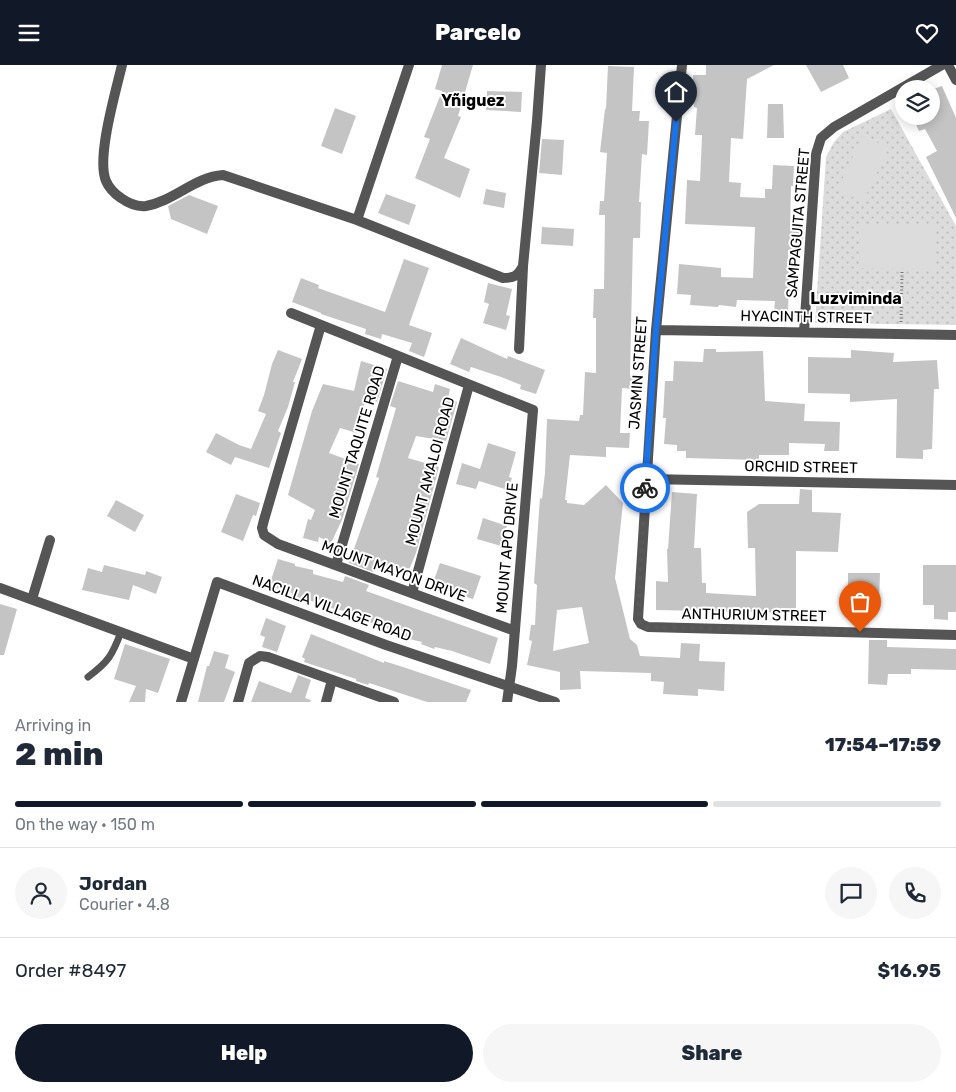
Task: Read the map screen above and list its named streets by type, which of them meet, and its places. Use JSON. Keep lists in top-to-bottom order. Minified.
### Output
{"streets":{"street":["SAMPAGUITA STREET","HYACINTH STREET","JASMIN STREET","MOUNT TAQUITE ROAD","ORCHID STREET","MOUNT AMALOI ROAD","MOUNT APO DRIVE","MOUNT MAYON DRIVE","NACILLA VILLAGE ROAD","ANTHURIUM STREET"]},"crossings":[["SAMPAGUITA STREET","HYACINTH STREET"],["HYACINTH STREET","JASMIN STREET"],["JASMIN STREET","ORCHID STREET"],["JASMIN STREET","ANTHURIUM STREET"],["MOUNT TAQUITE ROAD","MOUNT MAYON DRIVE"],["MOUNT AMALOI ROAD","MOUNT APO DRIVE"],["MOUNT AMALOI ROAD","MOUNT MAYON DRIVE"],["MOUNT APO DRIVE","MOUNT MAYON DRIVE"],["MOUNT APO DRIVE","NACILLA VILLAGE ROAD"]],"districts":["Yñiguez","Luzviminda"],"page":{"header":"Parcelo","heading":["2 min","Arriving in","17:54–17:59"],"panel":["Jordan","Courier · 4.8","Order #8497","$16.95"],"bar":"On the way · 150 m","buttons":["Help","Share"]}}
